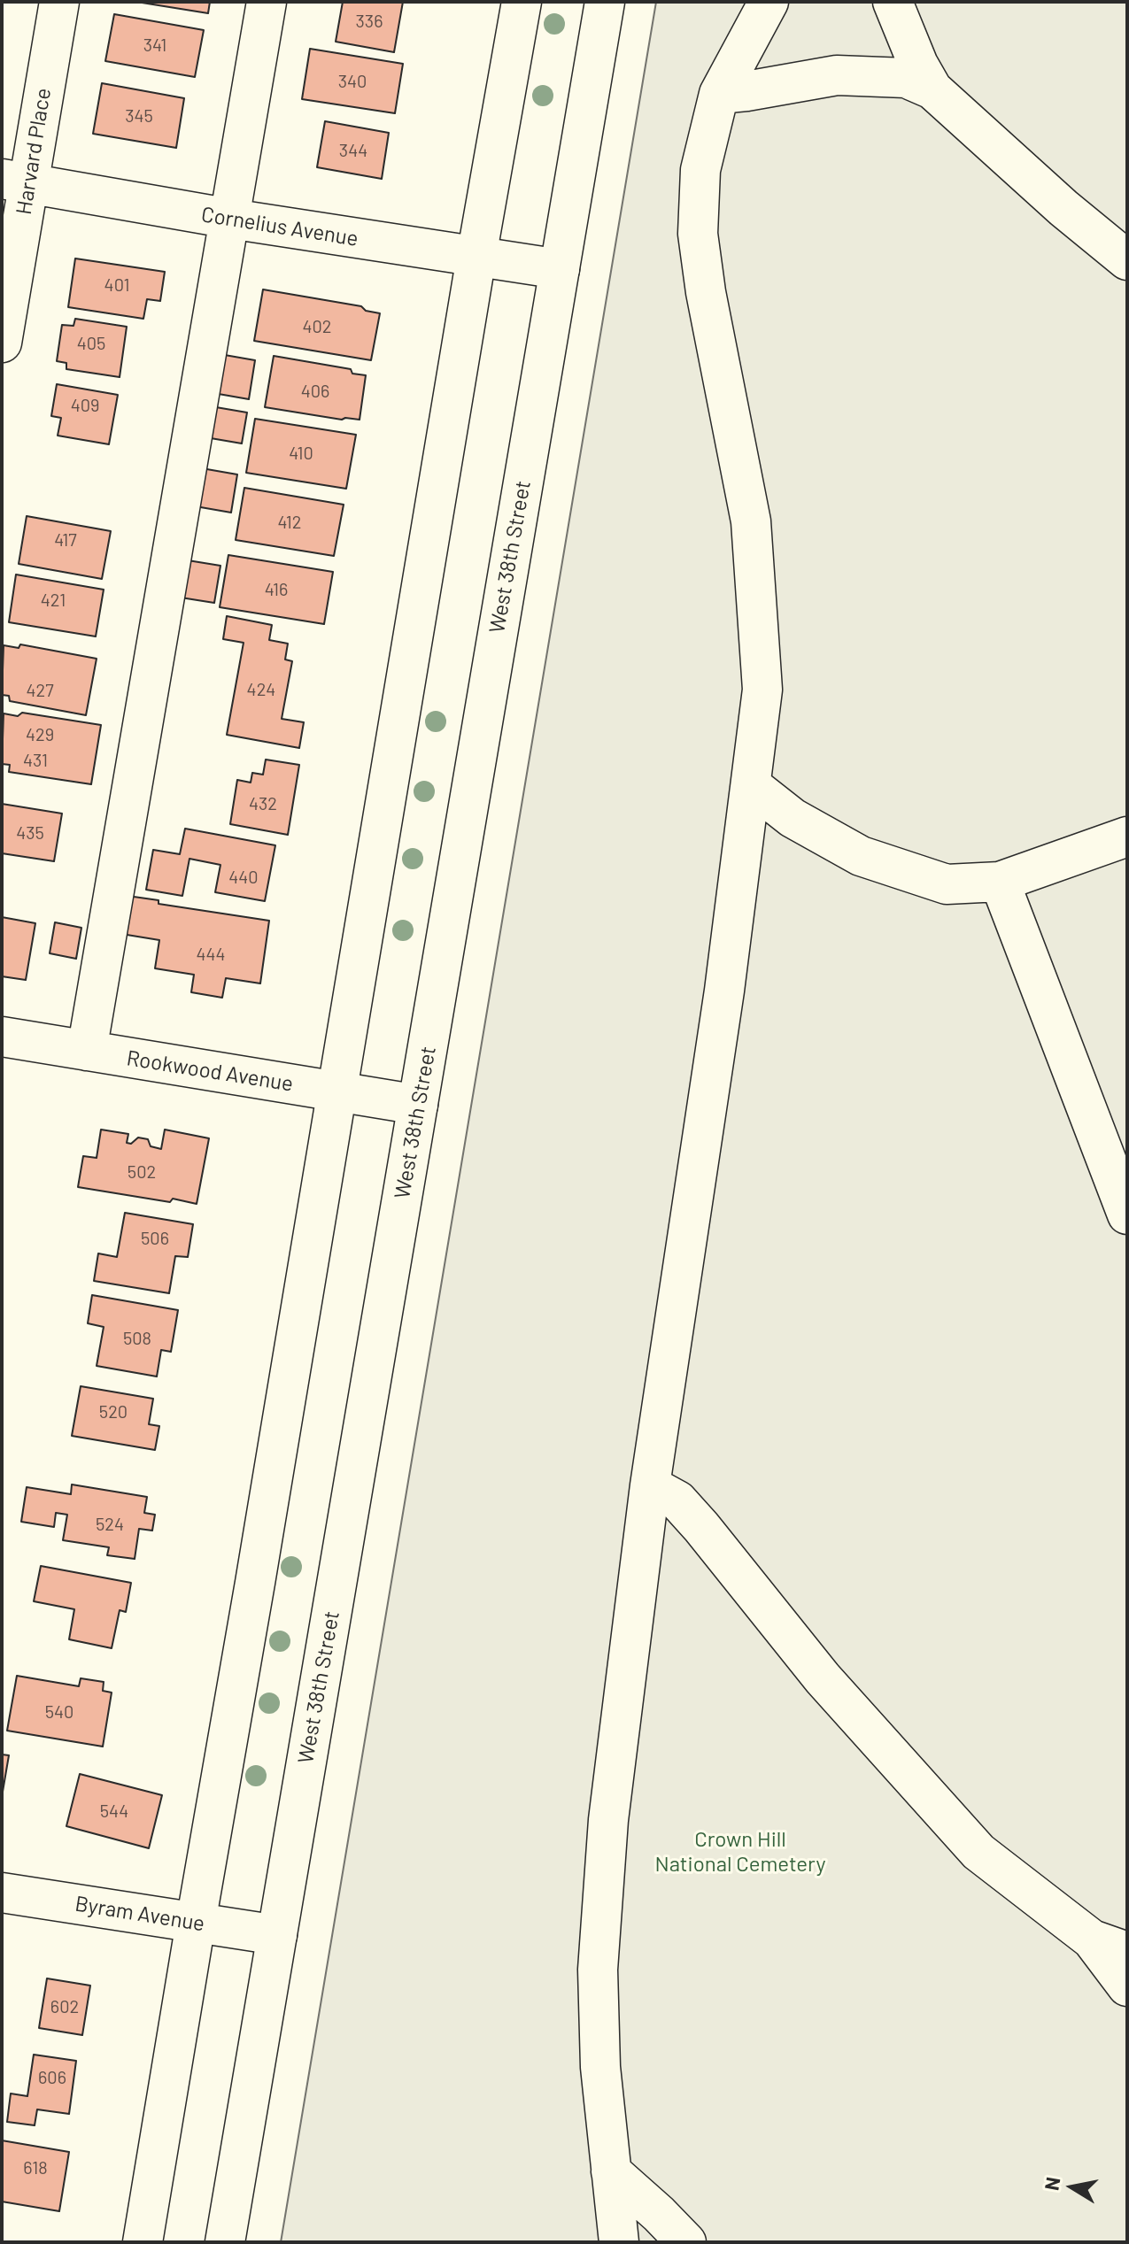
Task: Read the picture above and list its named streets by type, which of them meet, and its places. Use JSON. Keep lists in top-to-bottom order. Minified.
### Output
{"streets":{"main road":["Harvard Place","Cornelius Avenue","West 38th Street","Rookwood Avenue","Byram Avenue"]},"crossings":[["Harvard Place","Cornelius Avenue"],["Cornelius Avenue","West 38th Street"],["West 38th Street","Rookwood Avenue"],["West 38th Street","Byram Avenue"]],"parks":["Crown Hill National Cemetery"],"house_numbers":["336","341","340","345","344","401","402","405","406","409","410","412","417","416","421","424","427","429","431","432","435","440","444","502","506","508","520","524","540","544","602","606","618"],"north":"left"}
